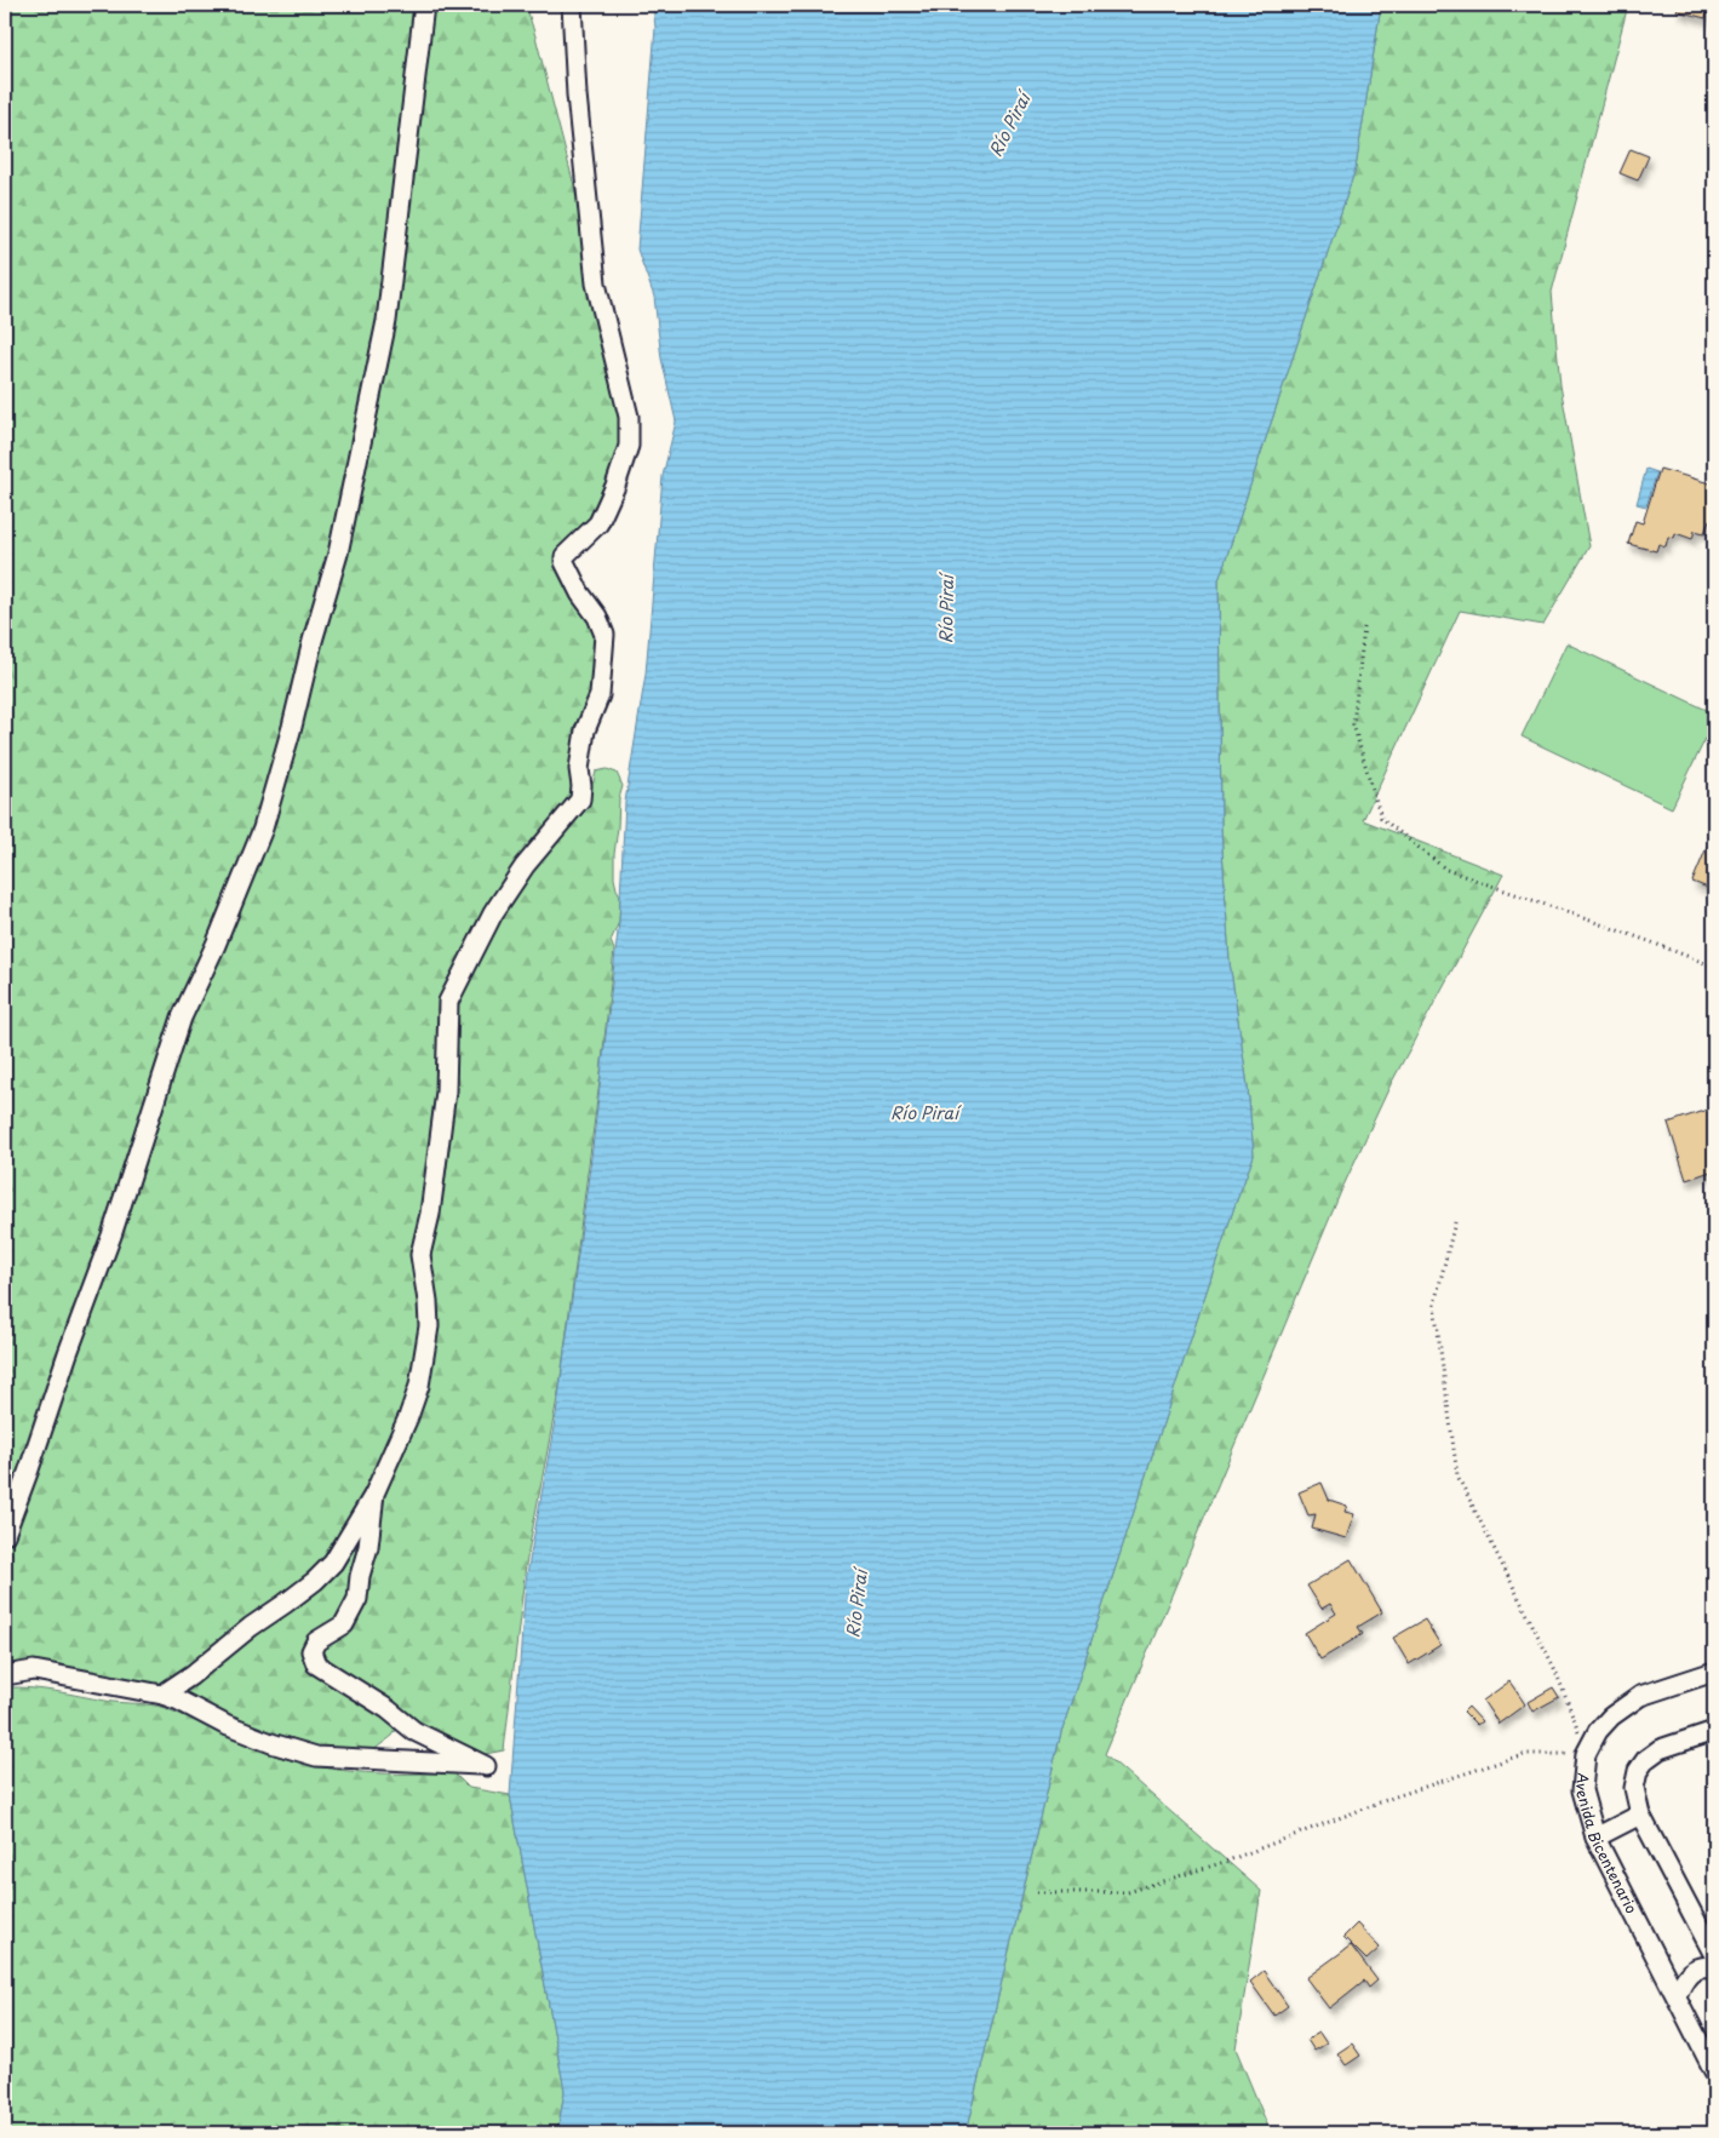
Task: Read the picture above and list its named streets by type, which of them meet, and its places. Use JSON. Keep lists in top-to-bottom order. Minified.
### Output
{"streets":{"street":["Avenida Bicentenario"]},"water":["Río Piraí"]}
